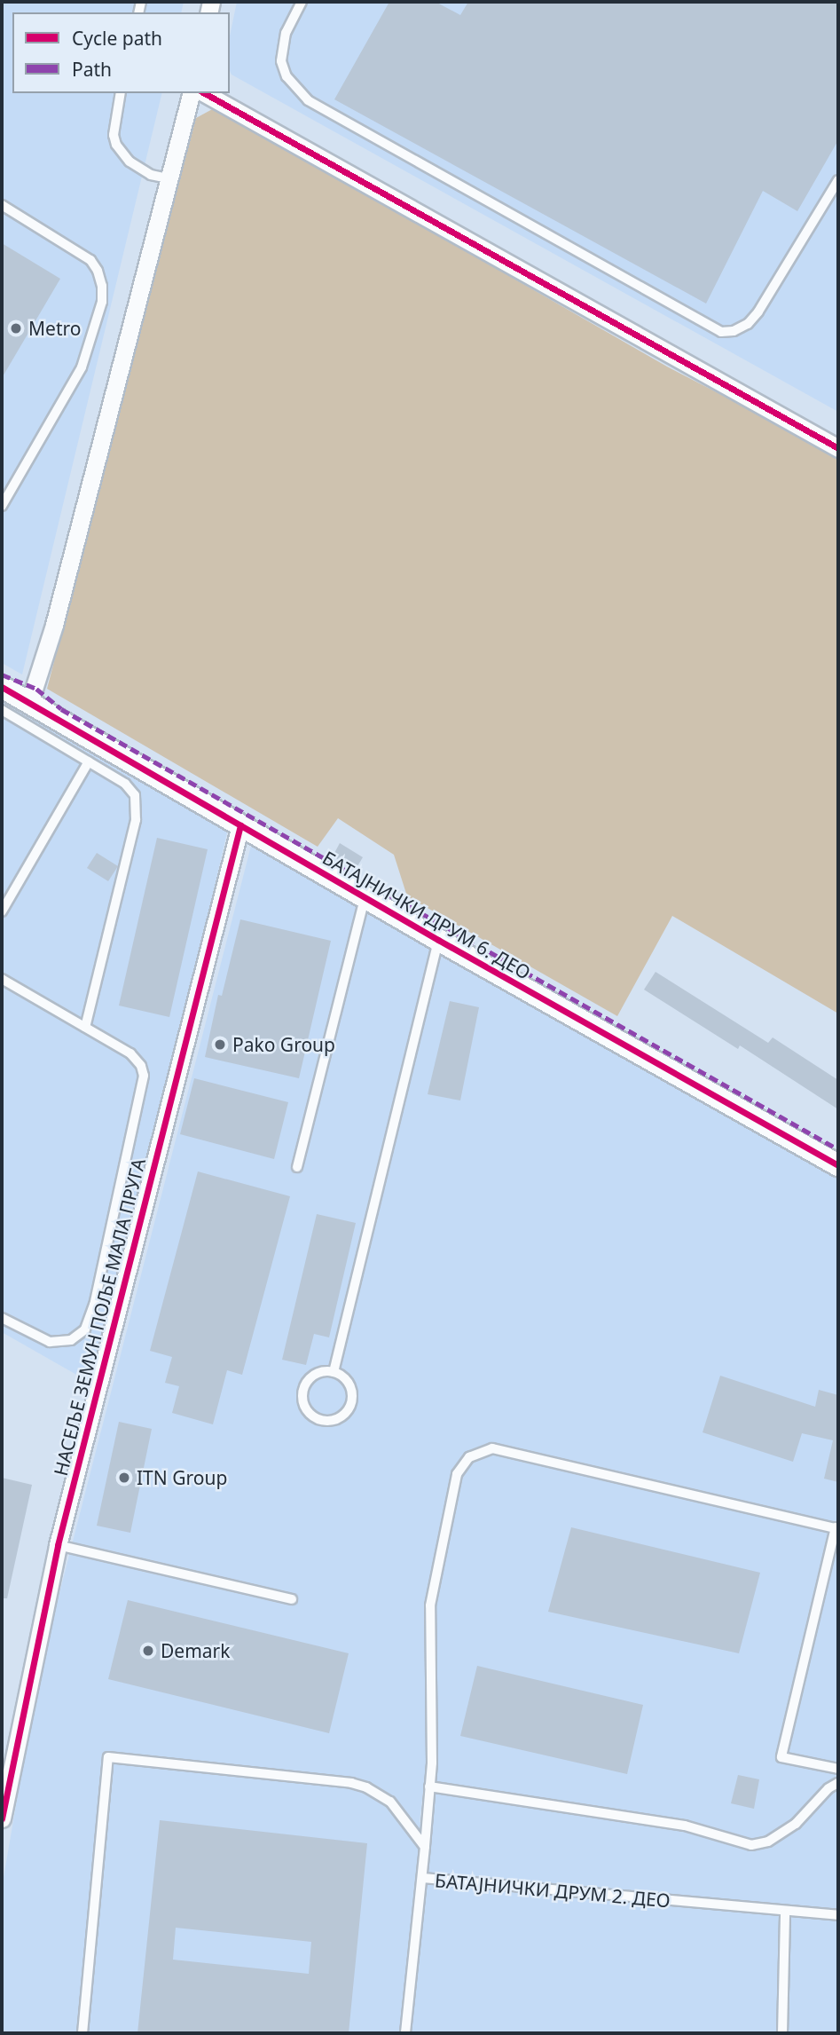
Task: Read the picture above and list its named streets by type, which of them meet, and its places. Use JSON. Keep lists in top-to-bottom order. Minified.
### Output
{"streets":{"street":["БАТАЈНИЧКИ ДРУМ 6. ДЕО","НАСЕЉЕ ЗЕМУН ПОЉЕ МАЛА ПРУГА"],"lane":["БАТАЈНИЧКИ ДРУМ 2. ДЕО"]},"crossings":[["БАТАЈНИЧКИ ДРУМ 6. ДЕО","НАСЕЉЕ ЗЕМУН ПОЉЕ МАЛА ПРУГА"]],"places":["Metro","Pako Group","ITN Group","Demark"],"legend":["Cycle path","Path"]}
